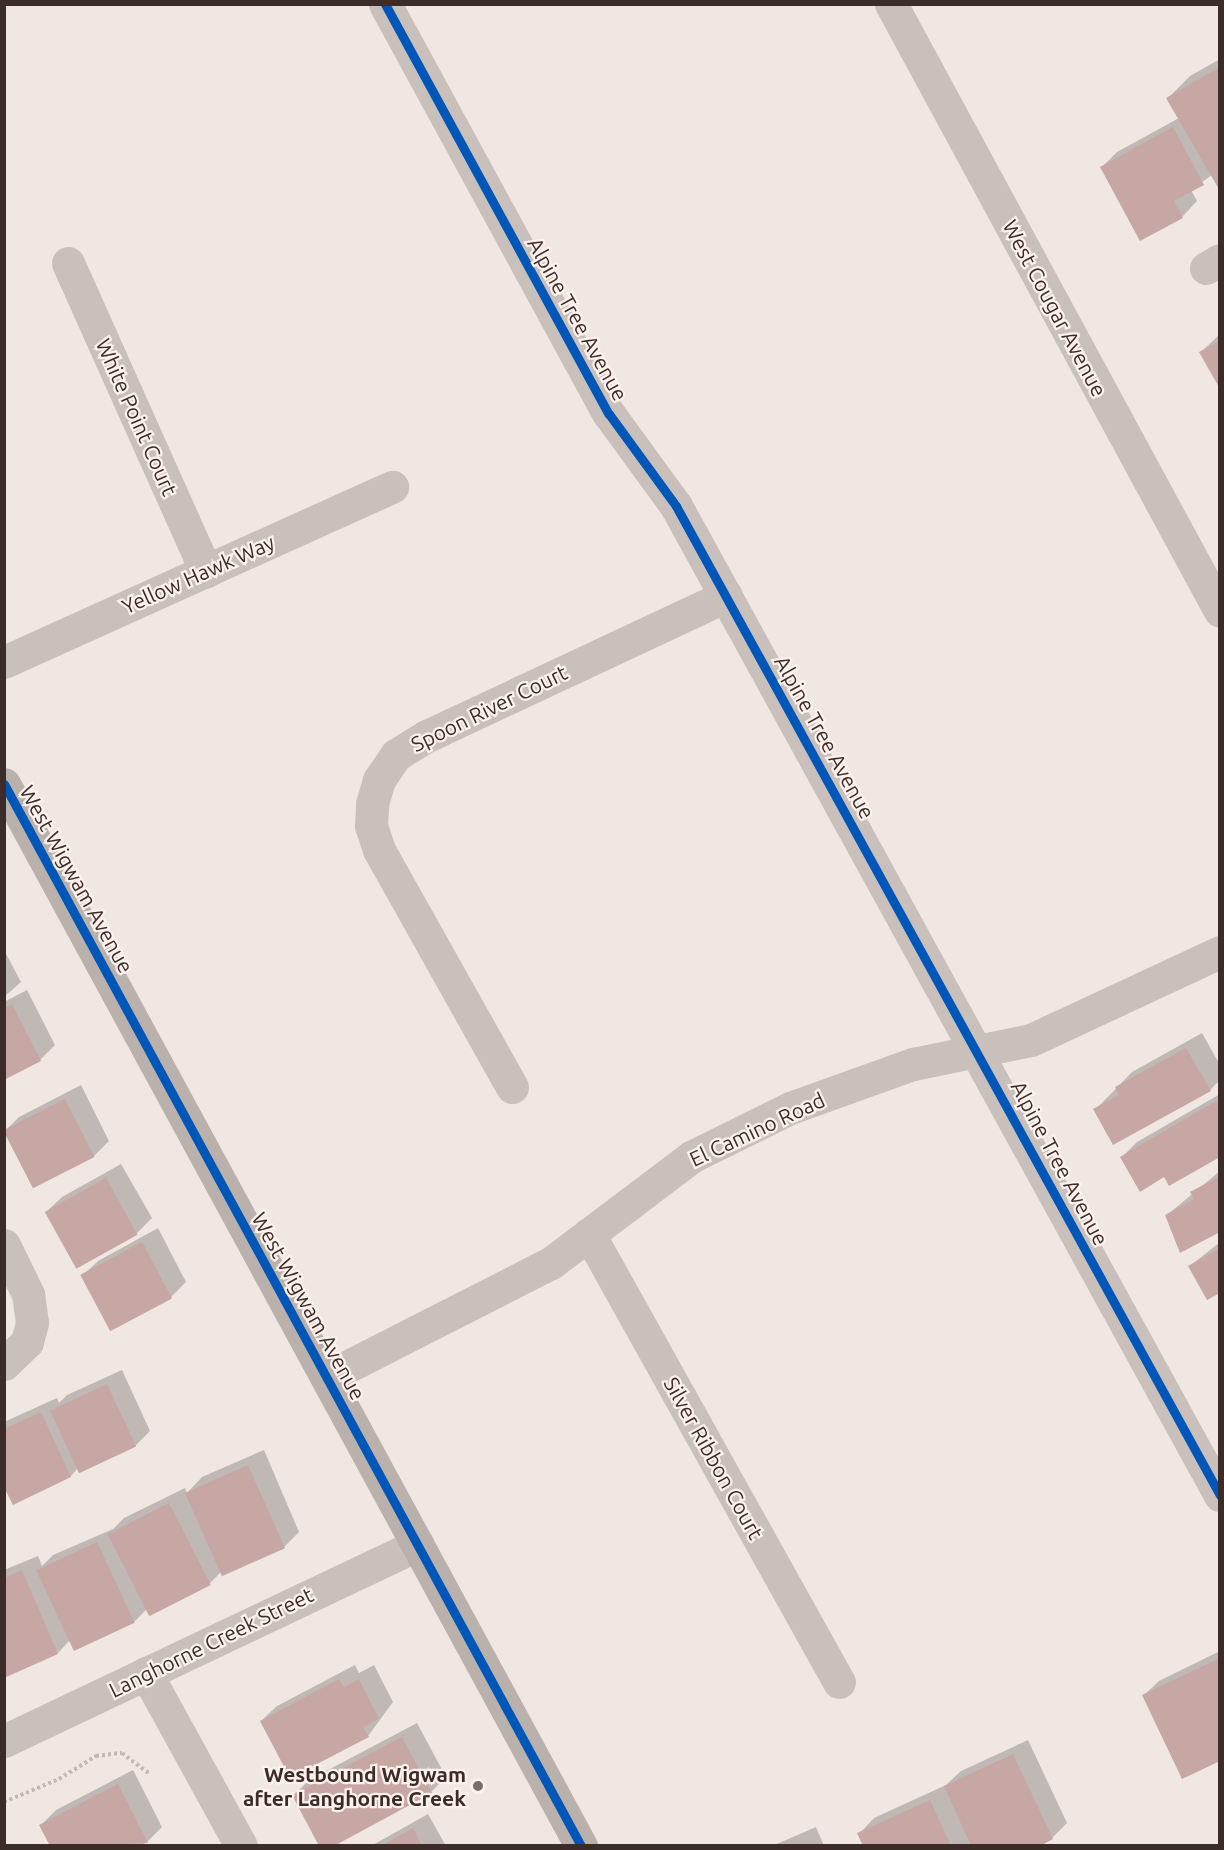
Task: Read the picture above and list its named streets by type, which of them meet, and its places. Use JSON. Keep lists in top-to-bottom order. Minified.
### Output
{"streets":{"street":["West Cougar Avenue","Alpine Tree Avenue","White Point Court","Yellow Hawk Way","Spoon River Court","West Wigwam Avenue","El Camino Road","Silver Ribbon Court","Langhorne Creek Street"]},"crossings":[["Alpine Tree Avenue","Spoon River Court"],["Alpine Tree Avenue","El Camino Road"],["White Point Court","Yellow Hawk Way"],["West Wigwam Avenue","El Camino Road"],["West Wigwam Avenue","Langhorne Creek Street"],["El Camino Road","Silver Ribbon Court"]],"places":["Westbound Wigwam after Langhorne Creek"]}
